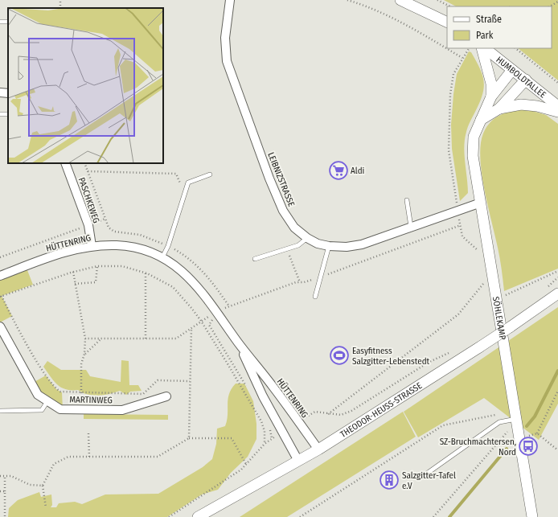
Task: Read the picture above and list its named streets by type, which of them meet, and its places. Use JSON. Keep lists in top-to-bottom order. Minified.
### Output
{"streets":{"street":["HUMBOLDTALLEE","LEIBNIZSTRASSE","PASCHKEWEG","HÜTTENRING","SÖHLEKAMP","MARTINWEG","THEODOR-HEUSS-STRASSE"]},"crossings":[["HUMBOLDTALLEE","SÖHLEKAMP"],["LEIBNIZSTRASSE","SÖHLEKAMP"],["PASCHKEWEG","HÜTTENRING"],["HÜTTENRING","THEODOR-HEUSS-STRASSE"]],"places":{"supermarket":["Aldi"],"sports":["Easyfitness Salzgitter-Lebenstedt"],"bus stop":["SZ-Bruchmachtersen, Nord"],"building":["Salzgitter-Tafel e.V"]},"legend":["Straße","Park"]}
